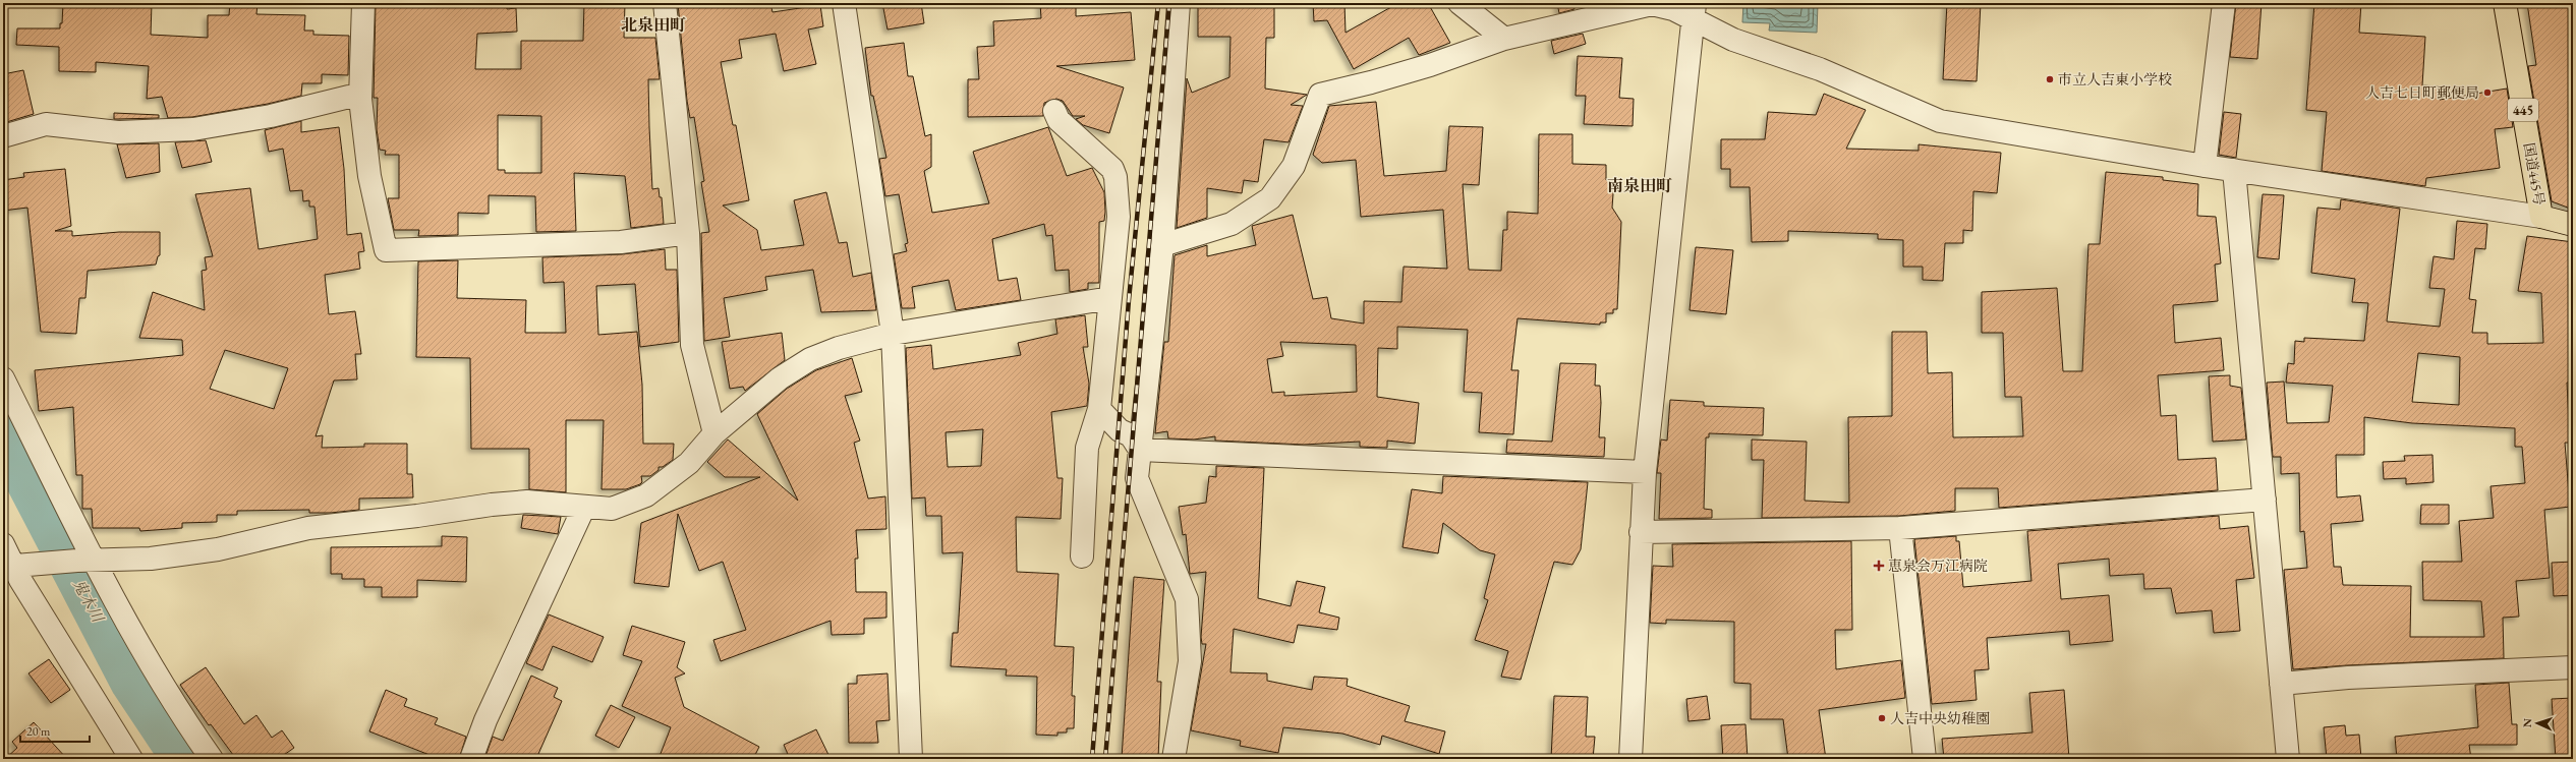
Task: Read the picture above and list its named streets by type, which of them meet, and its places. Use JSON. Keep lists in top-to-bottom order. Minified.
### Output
{"streets":{"highway":["445","国道445号"]},"districts":["北泉田町","南泉田町"],"water":["鬼木川"],"places":{"other":["市立人吉東小学校","人吉七日町郵便局","人吉中央幼稚園"],"health":["恵泉会万江病院"]},"scale_bar":"20 m","north":"left"}
